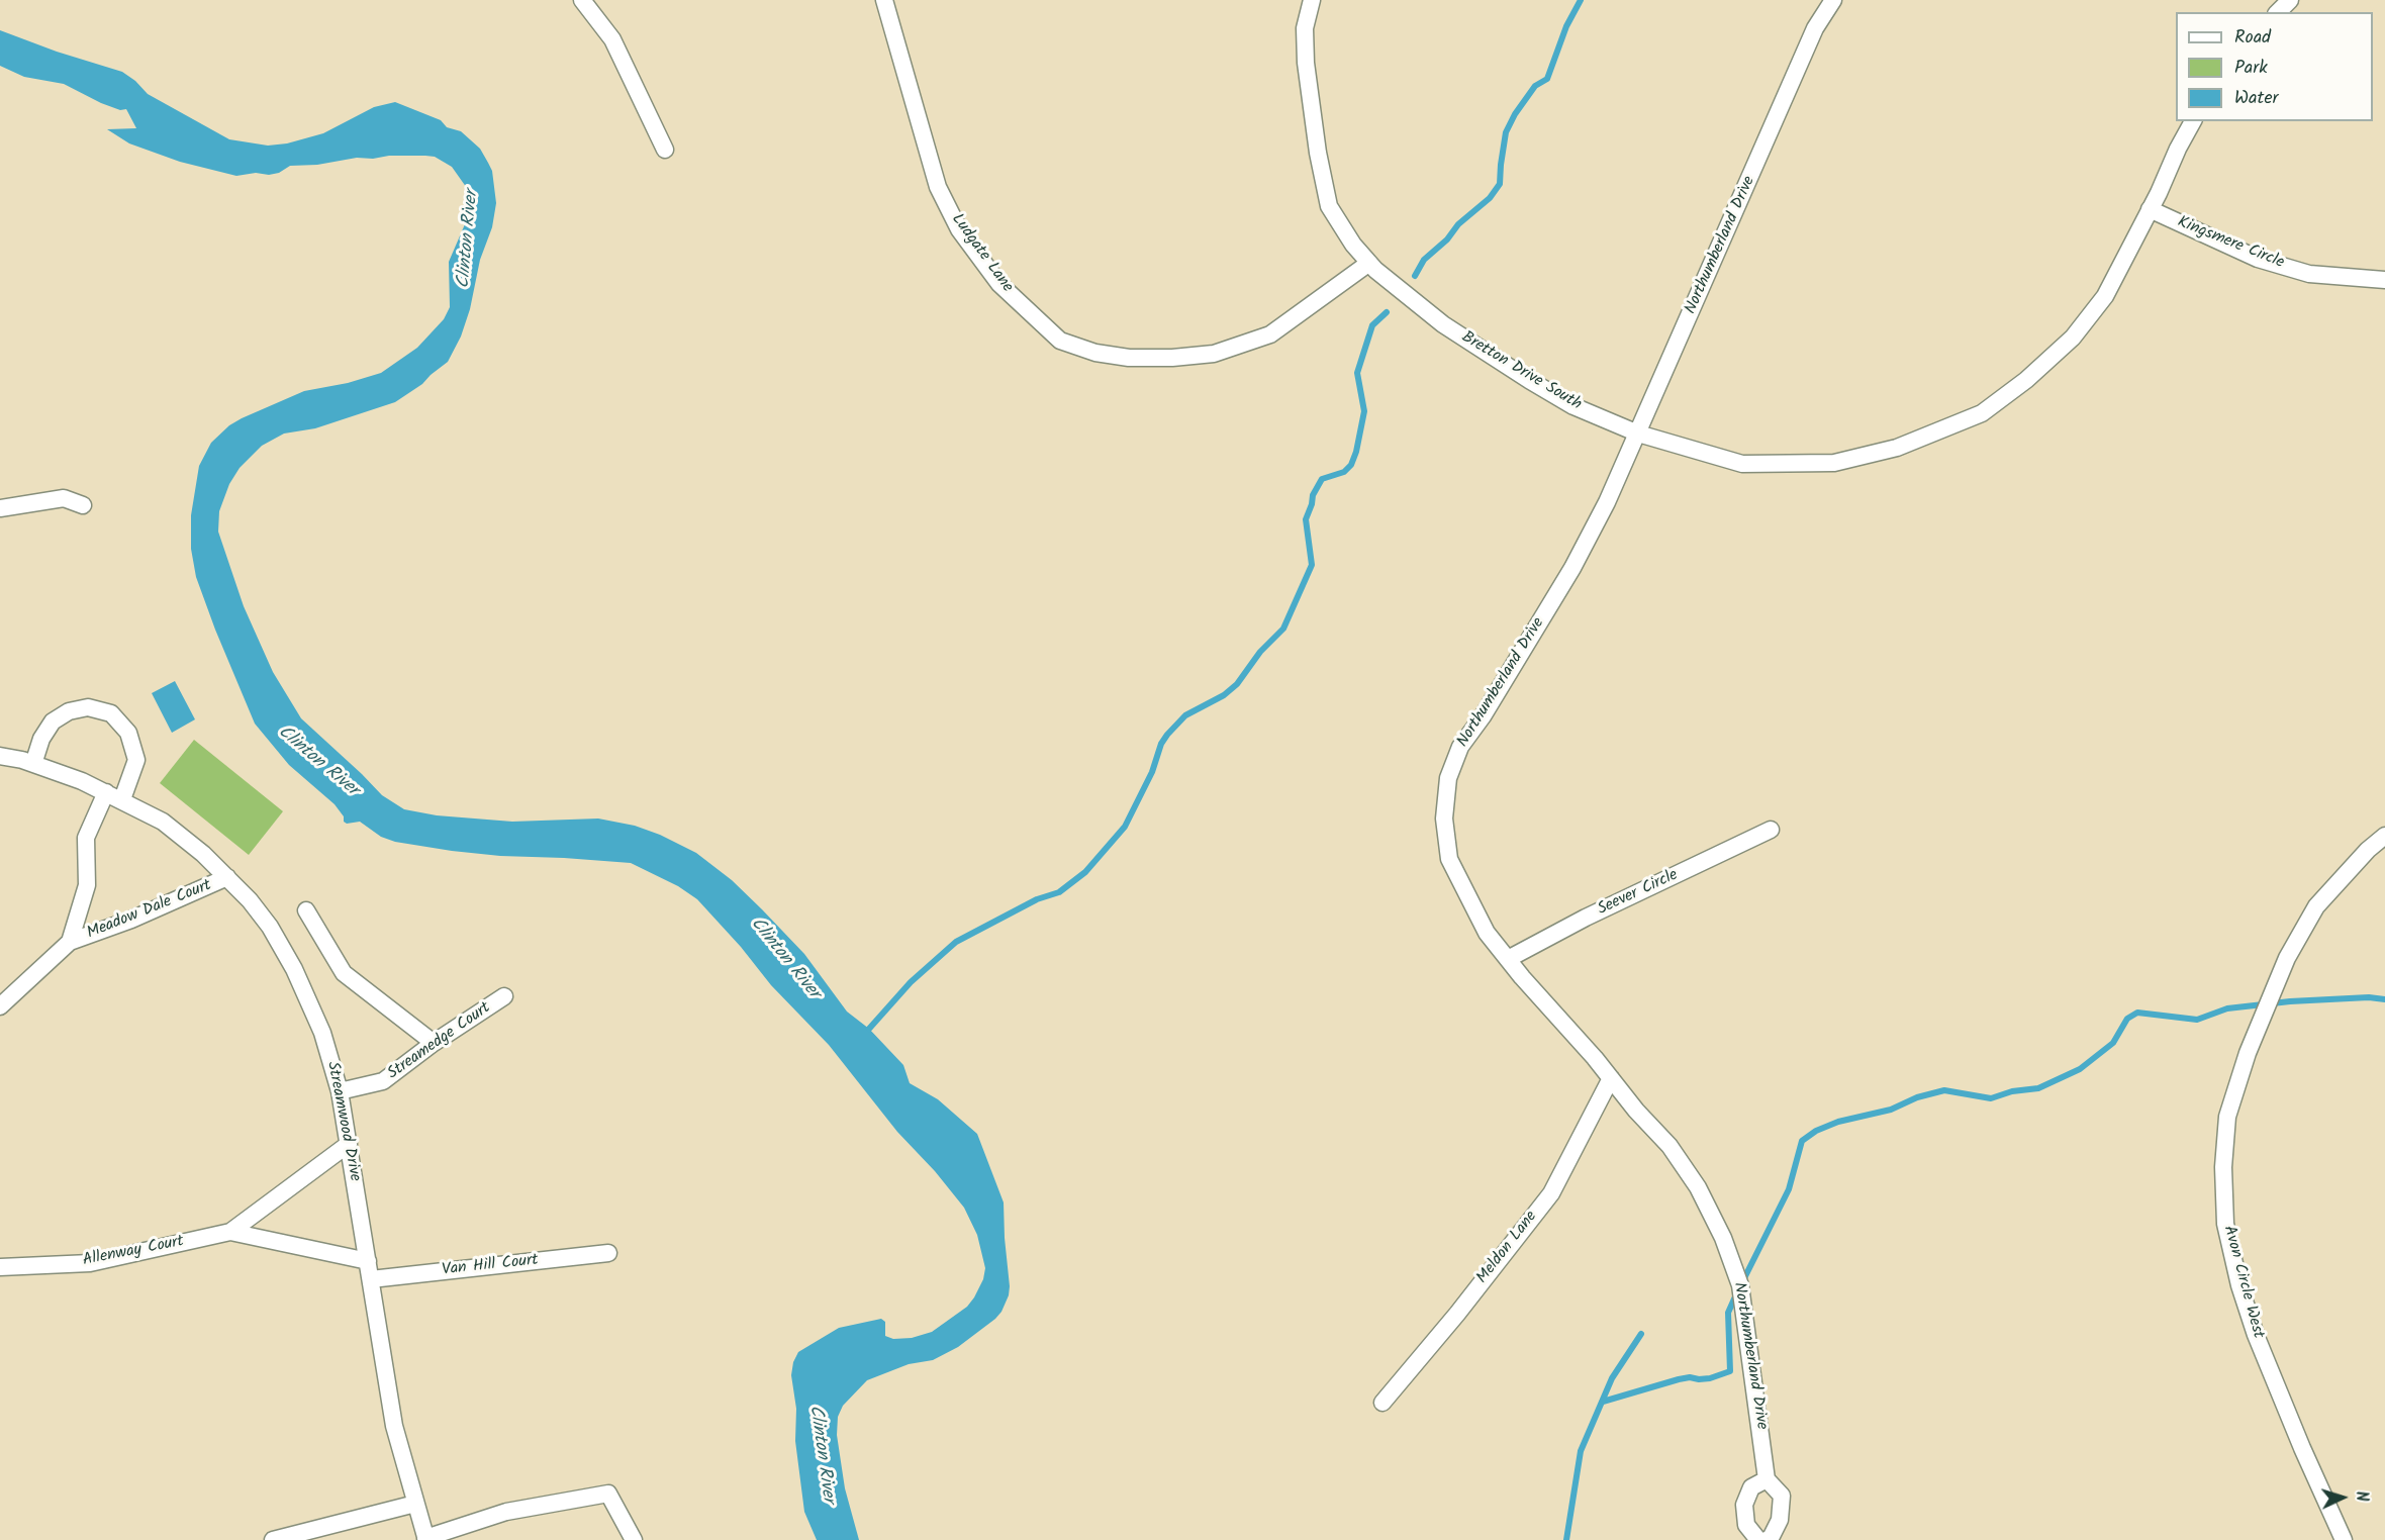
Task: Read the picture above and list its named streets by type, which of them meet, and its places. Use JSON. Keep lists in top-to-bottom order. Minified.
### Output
{"streets":{"street":["Kingsmere Circle","Northumberland Drive","Ludgate Lane","Bretton Drive South","Seever Circle","Meadow Dale Court","Streamedge Court","Streamwood Drive","Meldon Lane","Allenway Court","Van Hill Court","Avon Circle West"]},"crossings":[["Kingsmere Circle","Bretton Drive South"],["Northumberland Drive","Bretton Drive South"],["Northumberland Drive","Seever Circle"],["Northumberland Drive","Meldon Lane"],["Ludgate Lane","Bretton Drive South"],["Meadow Dale Court","Streamwood Drive"],["Streamedge Court","Streamwood Drive"],["Streamwood Drive","Allenway Court"],["Streamwood Drive","Van Hill Court"]],"water":["Clinton River"],"legend":["Road","Park","Water"],"north":"right"}
